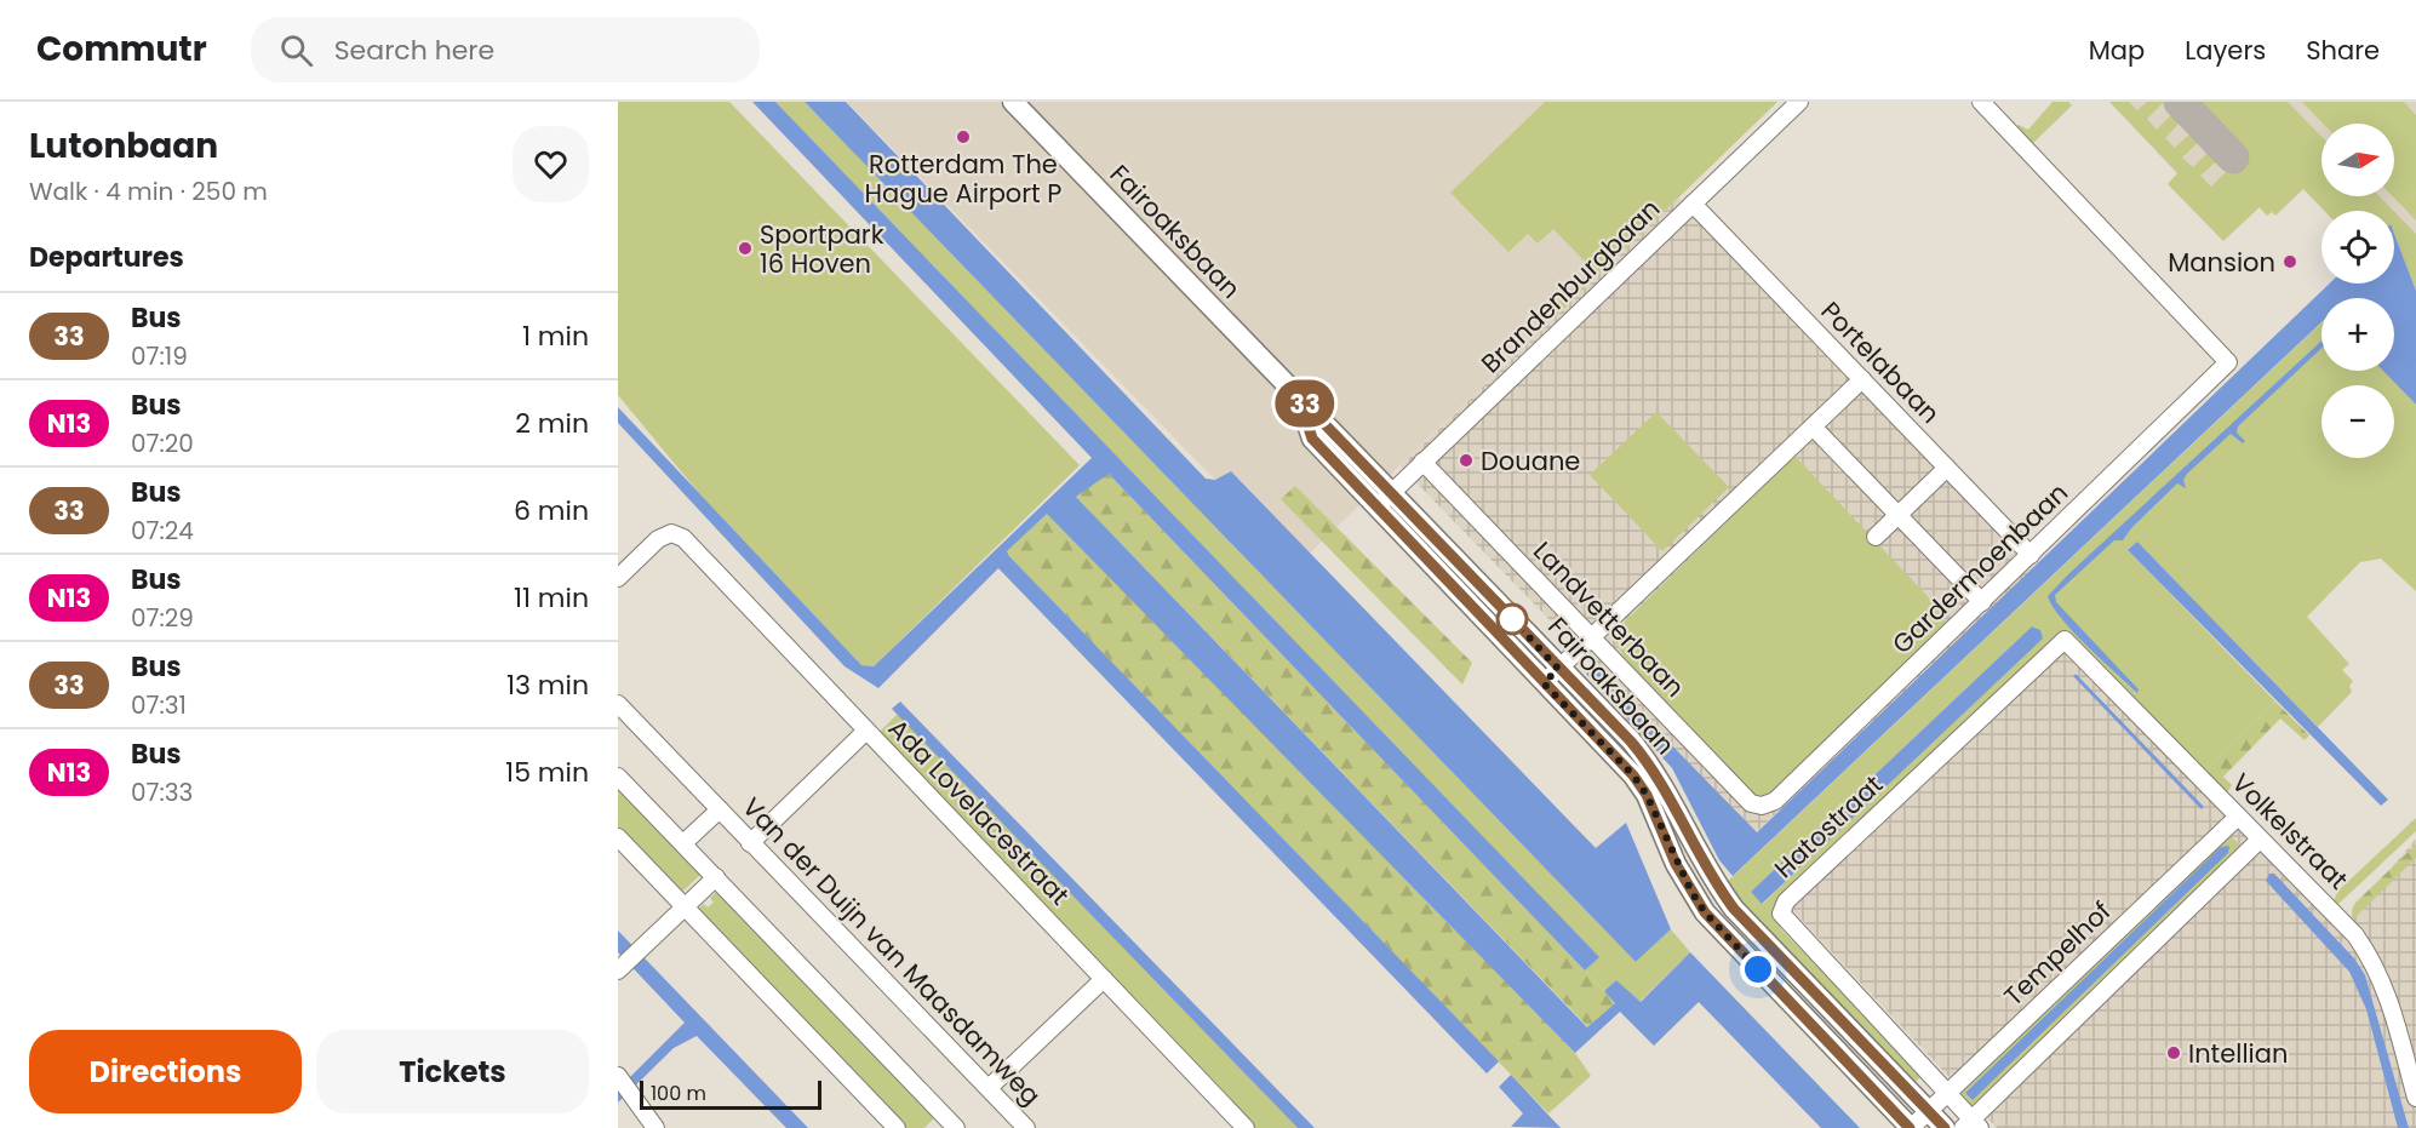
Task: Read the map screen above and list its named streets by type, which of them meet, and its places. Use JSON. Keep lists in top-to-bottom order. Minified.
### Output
{"streets":{"main road":["Fairoaksbaan"],"street":["Brandenburgbaan","Portelabaan","Gardermoenbaan","Landvetterbaan","Ada Lovelacestraat","Hatostraat","Volkelstraat","Van der Duijn van Maasdamweg","Tempelhof"]},"crossings":[["Fairoaksbaan","Brandenburgbaan"],["Fairoaksbaan","Tempelhof"],["Brandenburgbaan","Portelabaan"],["Brandenburgbaan","Landvetterbaan"],["Portelabaan","Gardermoenbaan"],["Gardermoenbaan","Landvetterbaan"],["Hatostraat","Volkelstraat"],["Hatostraat","Tempelhof"],["Volkelstraat","Tempelhof"]],"places":["Rotterdam The Hague Airport P","Sportpark 16 Hoven","Mansion","Douane","Intellian"],"lines":["bus line 33"],"scale_bar":"100 m","north":"right","page":{"header":"Commutr","search":"Search here","nav":["Map","Layers","Share"],"heading":[["Lutonbaan","Walk · 4 min · 250 m"],"Departures"],"on_map":"33","map_buttons":["+","−"],"list":[{"mark":"33","name":"Bus","note":"07:19","value":"1 min"},{"mark":"N13","name":"Bus","note":"07:20","value":"2 min"},{"mark":"33","name":"Bus","note":"07:24","value":"6 min"},{"mark":"N13","name":"Bus","note":"07:29","value":"11 min"},{"mark":"33","name":"Bus","note":"07:31","value":"13 min"},{"mark":"N13","name":"Bus","note":"07:33","value":"15 min"}],"buttons":["Directions","Tickets"],"scale":"100 m"}}
